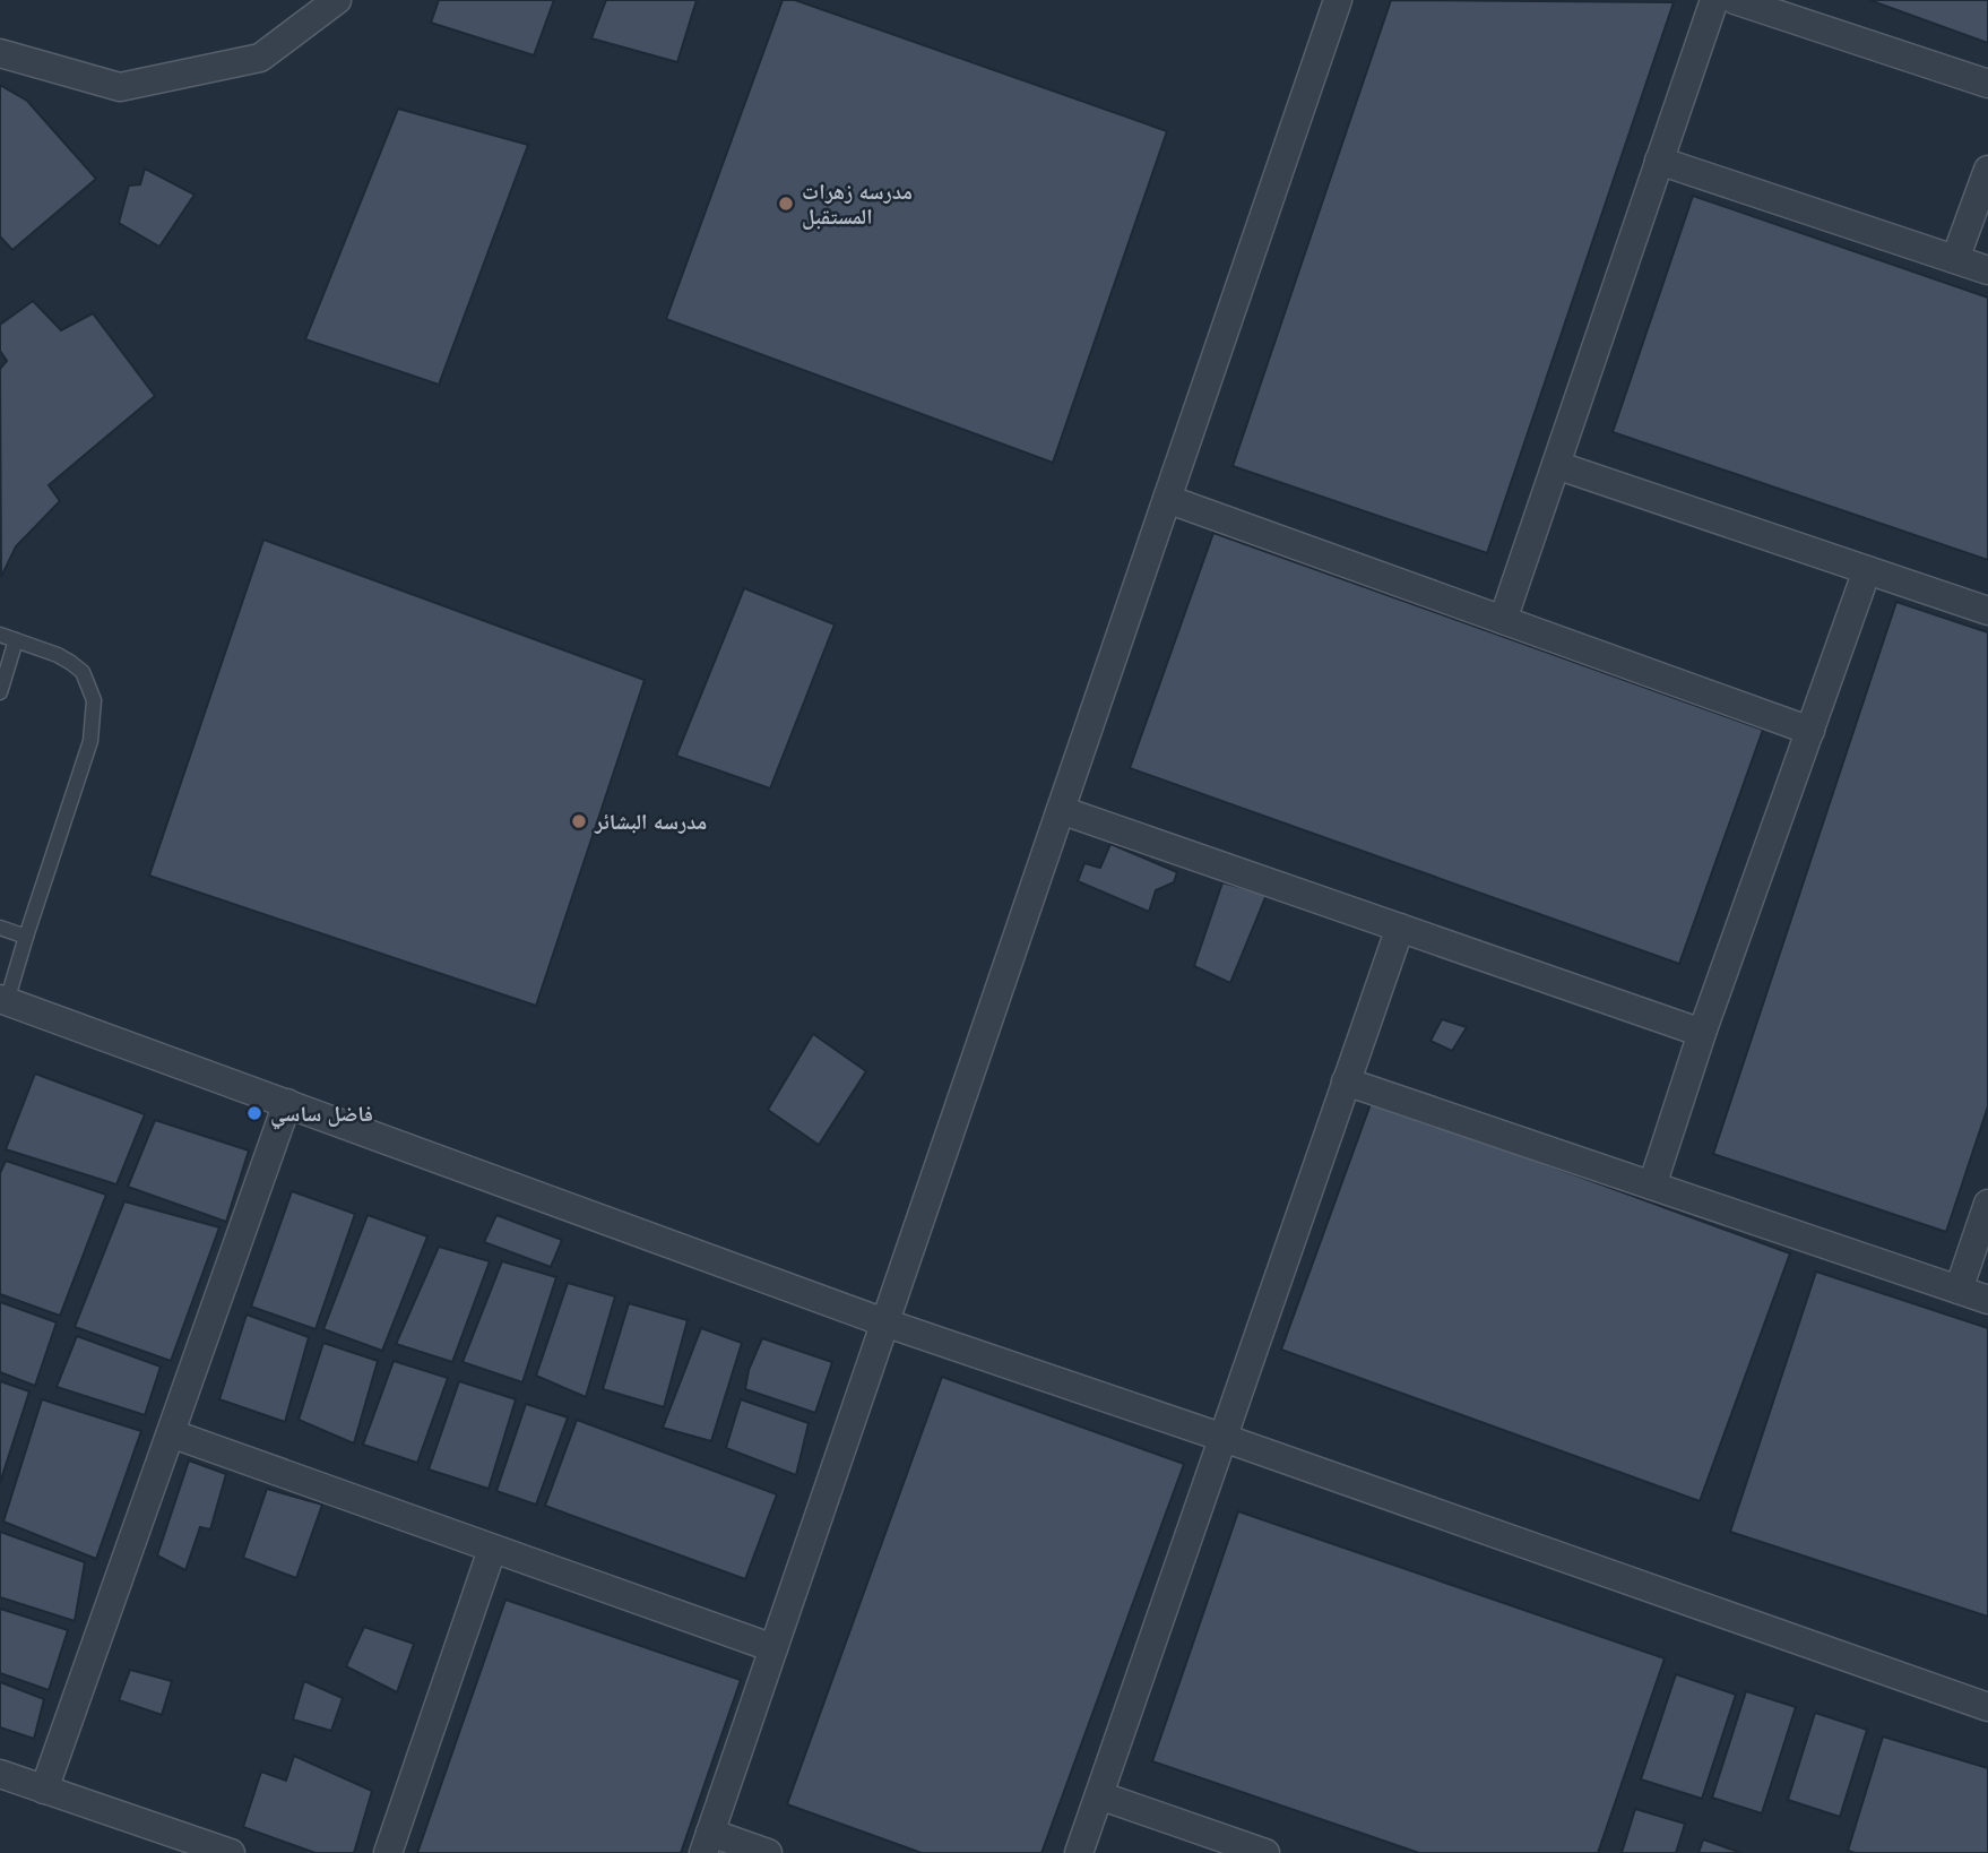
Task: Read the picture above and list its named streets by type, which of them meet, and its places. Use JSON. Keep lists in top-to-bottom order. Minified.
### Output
{"places":["مدرسه زهرات المستقبل","مدرسه البشائر","فاضل ساسي"]}
